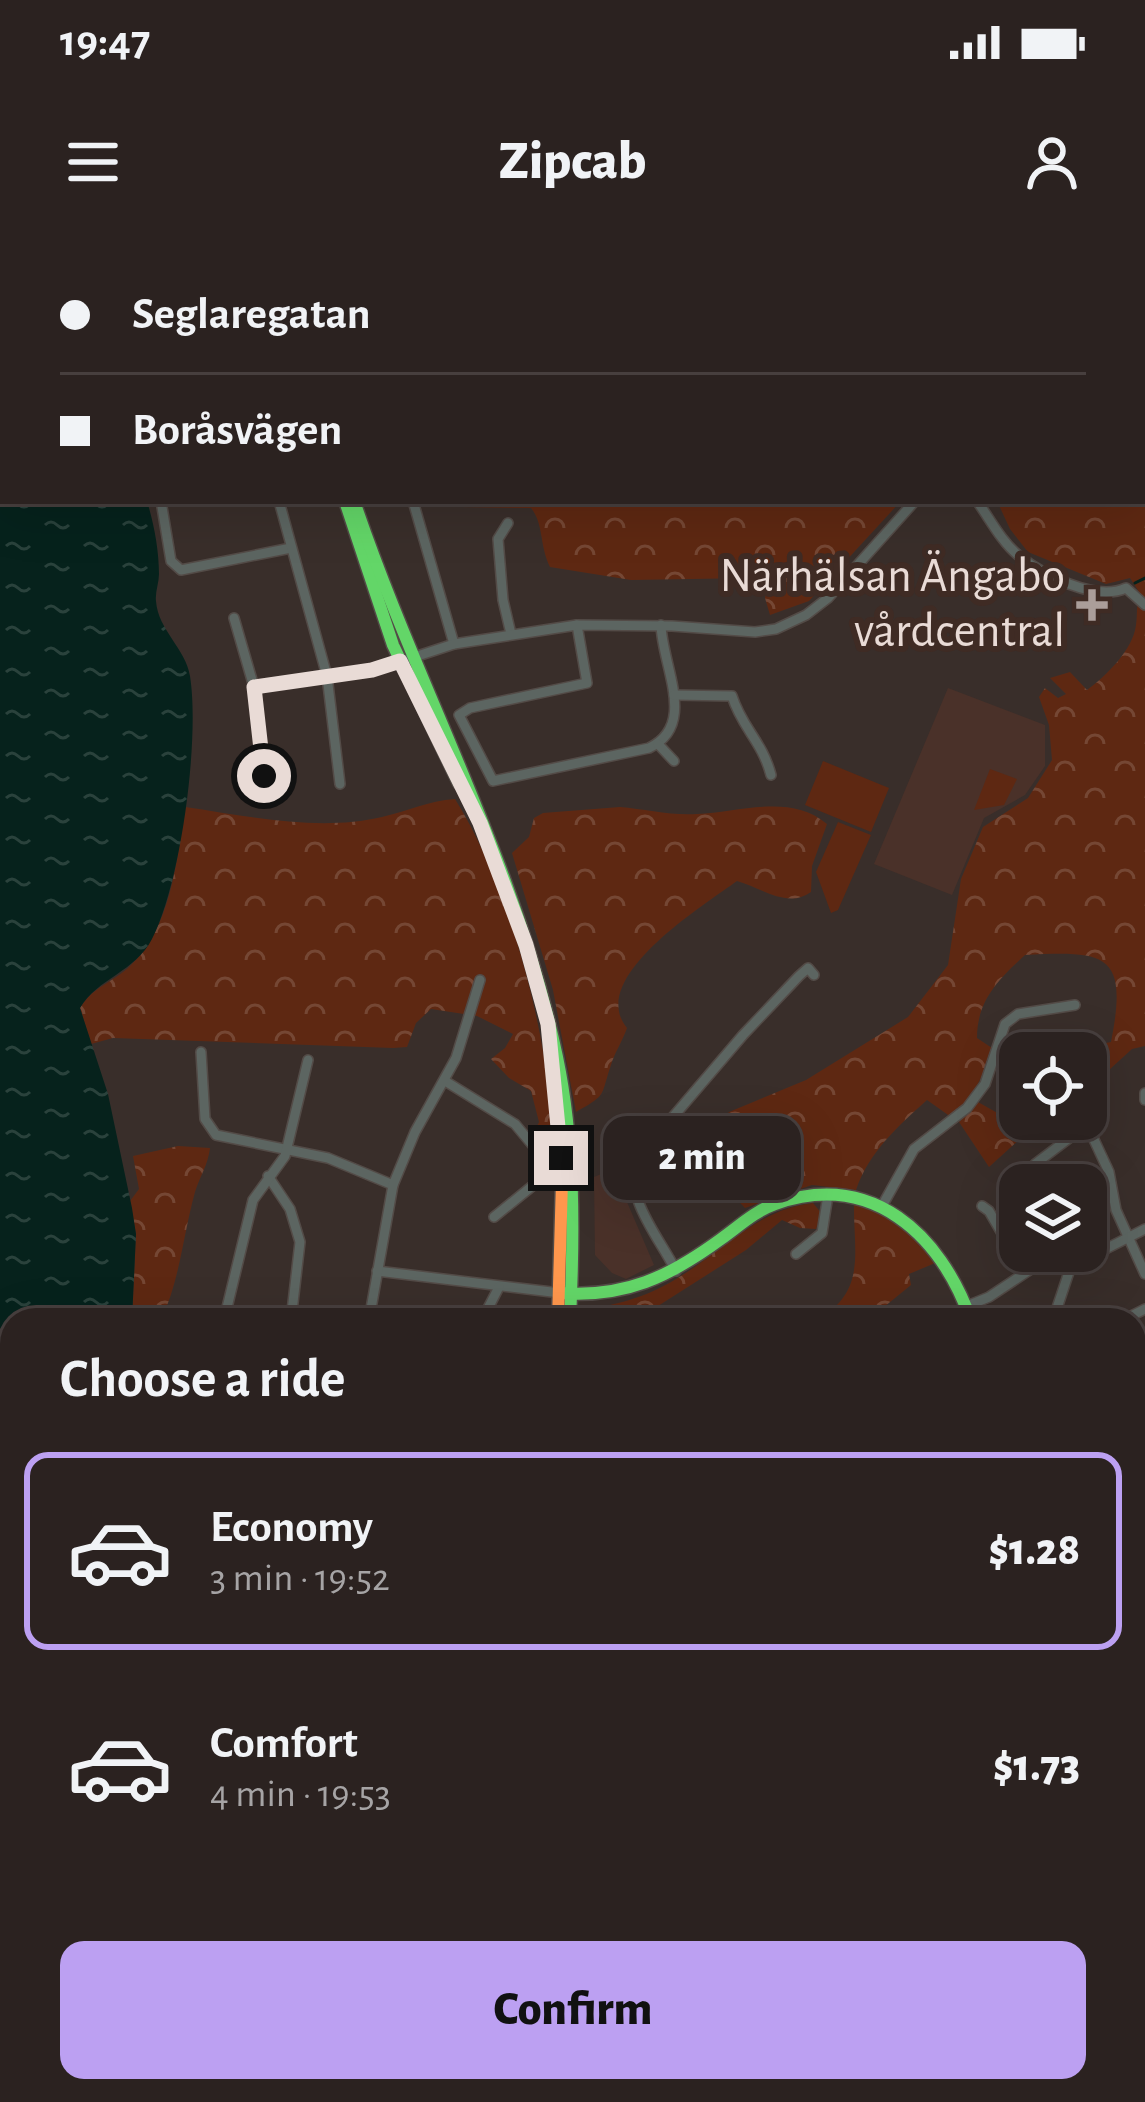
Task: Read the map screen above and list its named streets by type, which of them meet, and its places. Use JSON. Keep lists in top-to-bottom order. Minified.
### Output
{"places":{"health":["Närhälsan Ängabo vårdcentral"]},"page":{"status":"19:47","header":"Zipcab","banner":["Seglaregatan","Boråsvägen"],"bubble":"2 min","heading":"Choose a ride","list":[{"name":"Economy","note":"3 min · 19:52","value":"$1.28"},{"name":"Comfort","note":"4 min · 19:53","value":"$1.73"}],"buttons":"Confirm"}}
